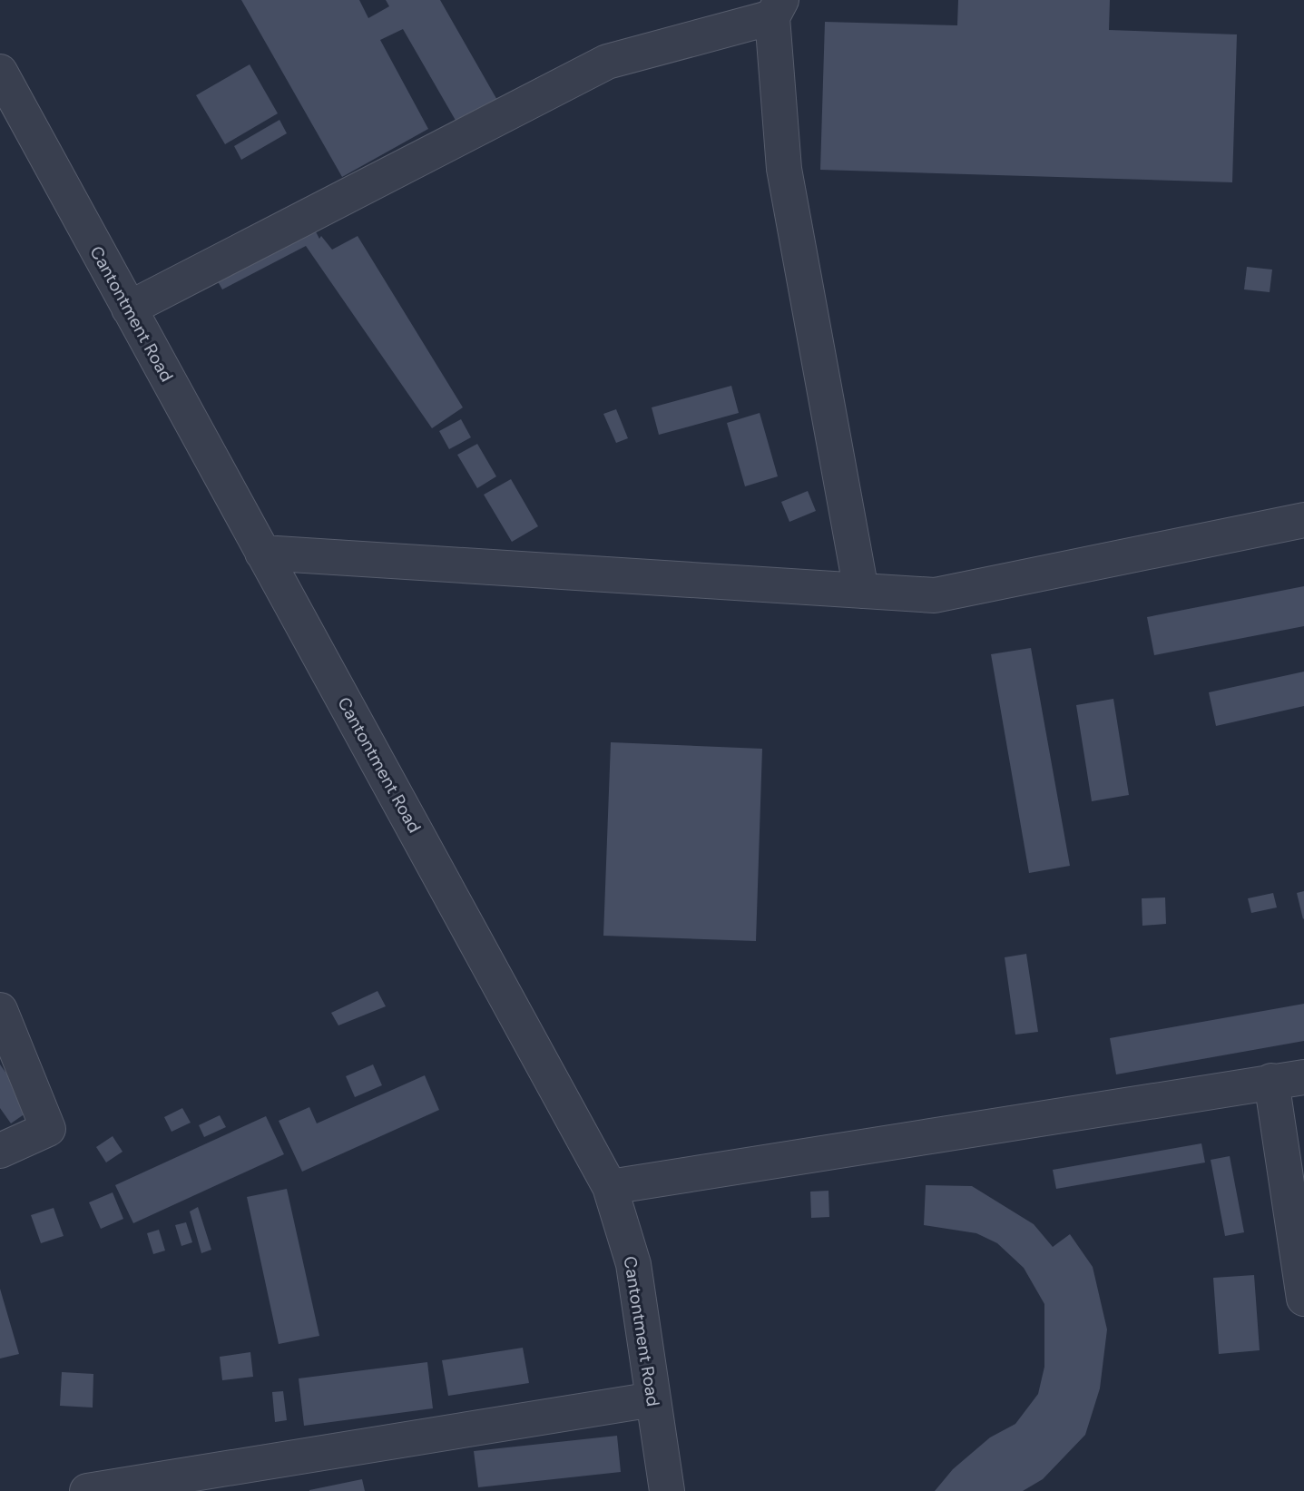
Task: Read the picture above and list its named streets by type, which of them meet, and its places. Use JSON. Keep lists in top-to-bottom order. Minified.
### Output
{"streets":{"street":["Cantontment Road"]}}
